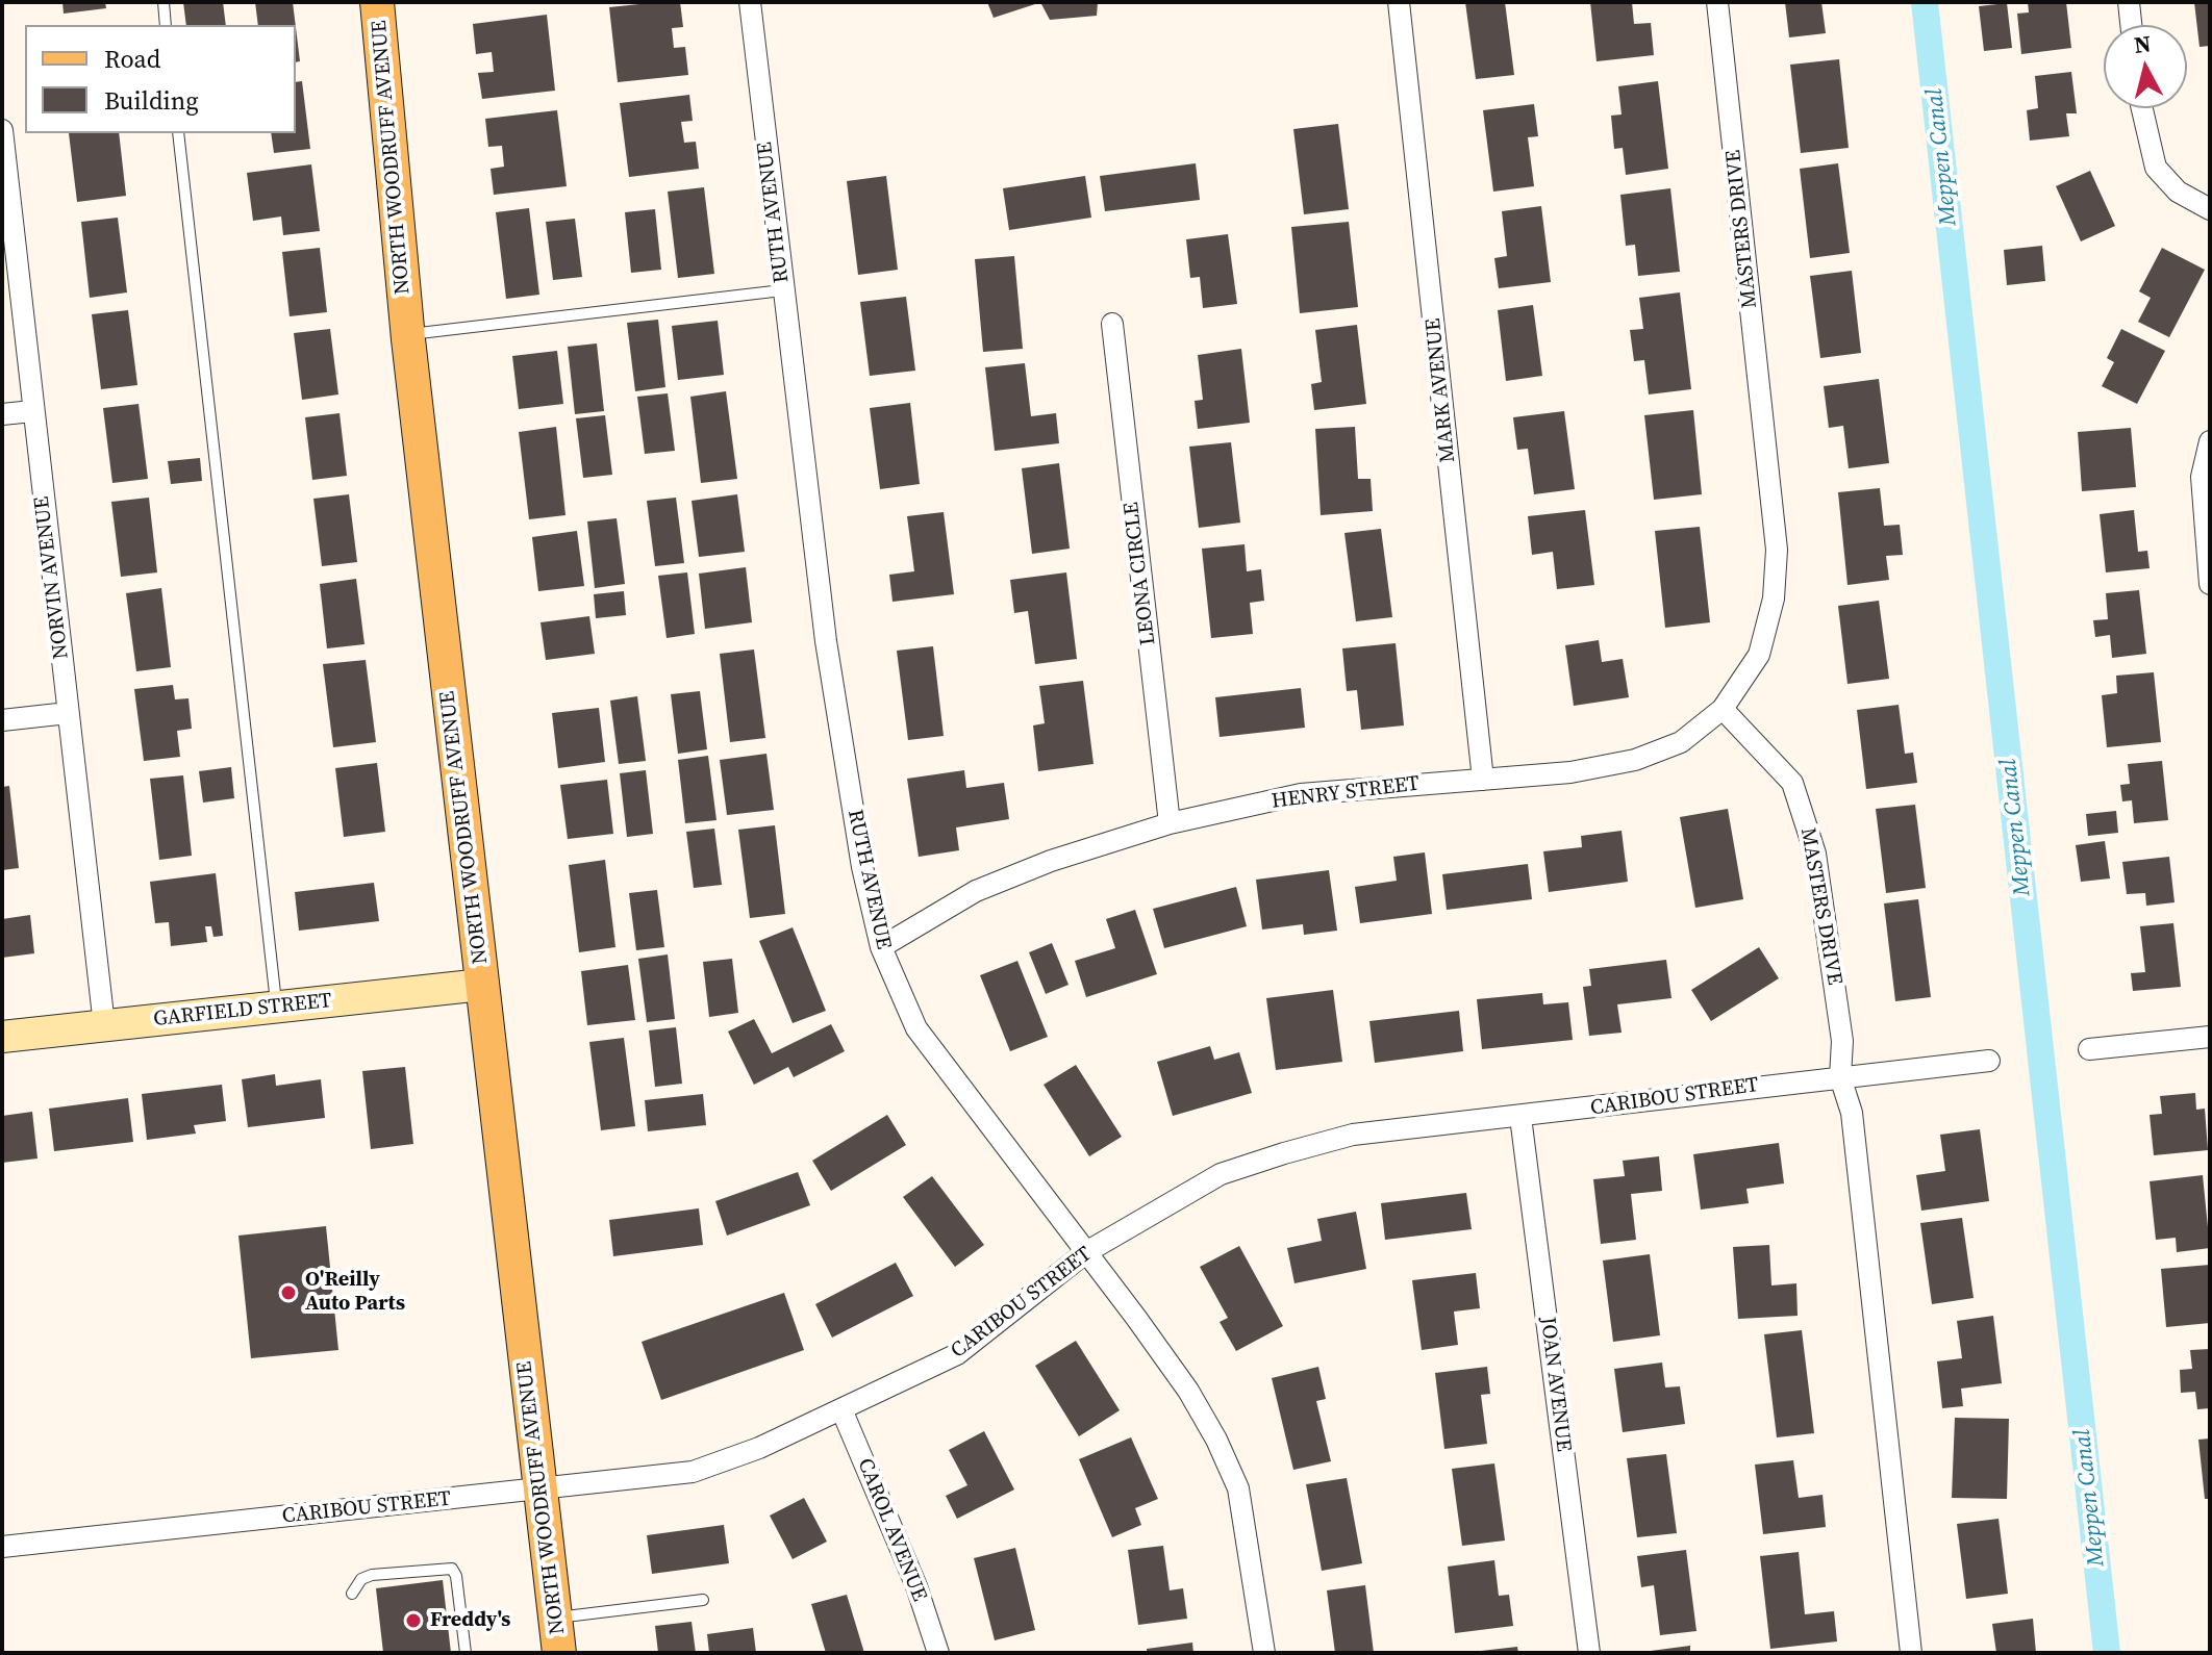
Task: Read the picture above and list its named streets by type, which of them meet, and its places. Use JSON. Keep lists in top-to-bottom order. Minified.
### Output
{"streets":{"main road":["NORTH WOODRUFF AVENUE"],"street":["RUTH AVENUE","MASTERS DRIVE","MARK AVENUE","LEONA CIRCLE","NORVIN AVENUE","HENRY STREET","GARFIELD STREET","CARIBOU STREET","JOAN AVENUE","CAROL AVENUE"]},"crossings":[["NORTH WOODRUFF AVENUE","GARFIELD STREET"],["NORTH WOODRUFF AVENUE","CARIBOU STREET"],["RUTH AVENUE","HENRY STREET"],["RUTH AVENUE","CARIBOU STREET"],["MASTERS DRIVE","HENRY STREET"],["MASTERS DRIVE","CARIBOU STREET"],["MARK AVENUE","HENRY STREET"],["LEONA CIRCLE","HENRY STREET"],["NORVIN AVENUE","GARFIELD STREET"],["CARIBOU STREET","JOAN AVENUE"],["CARIBOU STREET","CAROL AVENUE"]],"water":["Meppen Canal"],"places":["O'Reilly Auto Parts","Freddy's"],"legend":["Road","Building"],"north":"top"}
